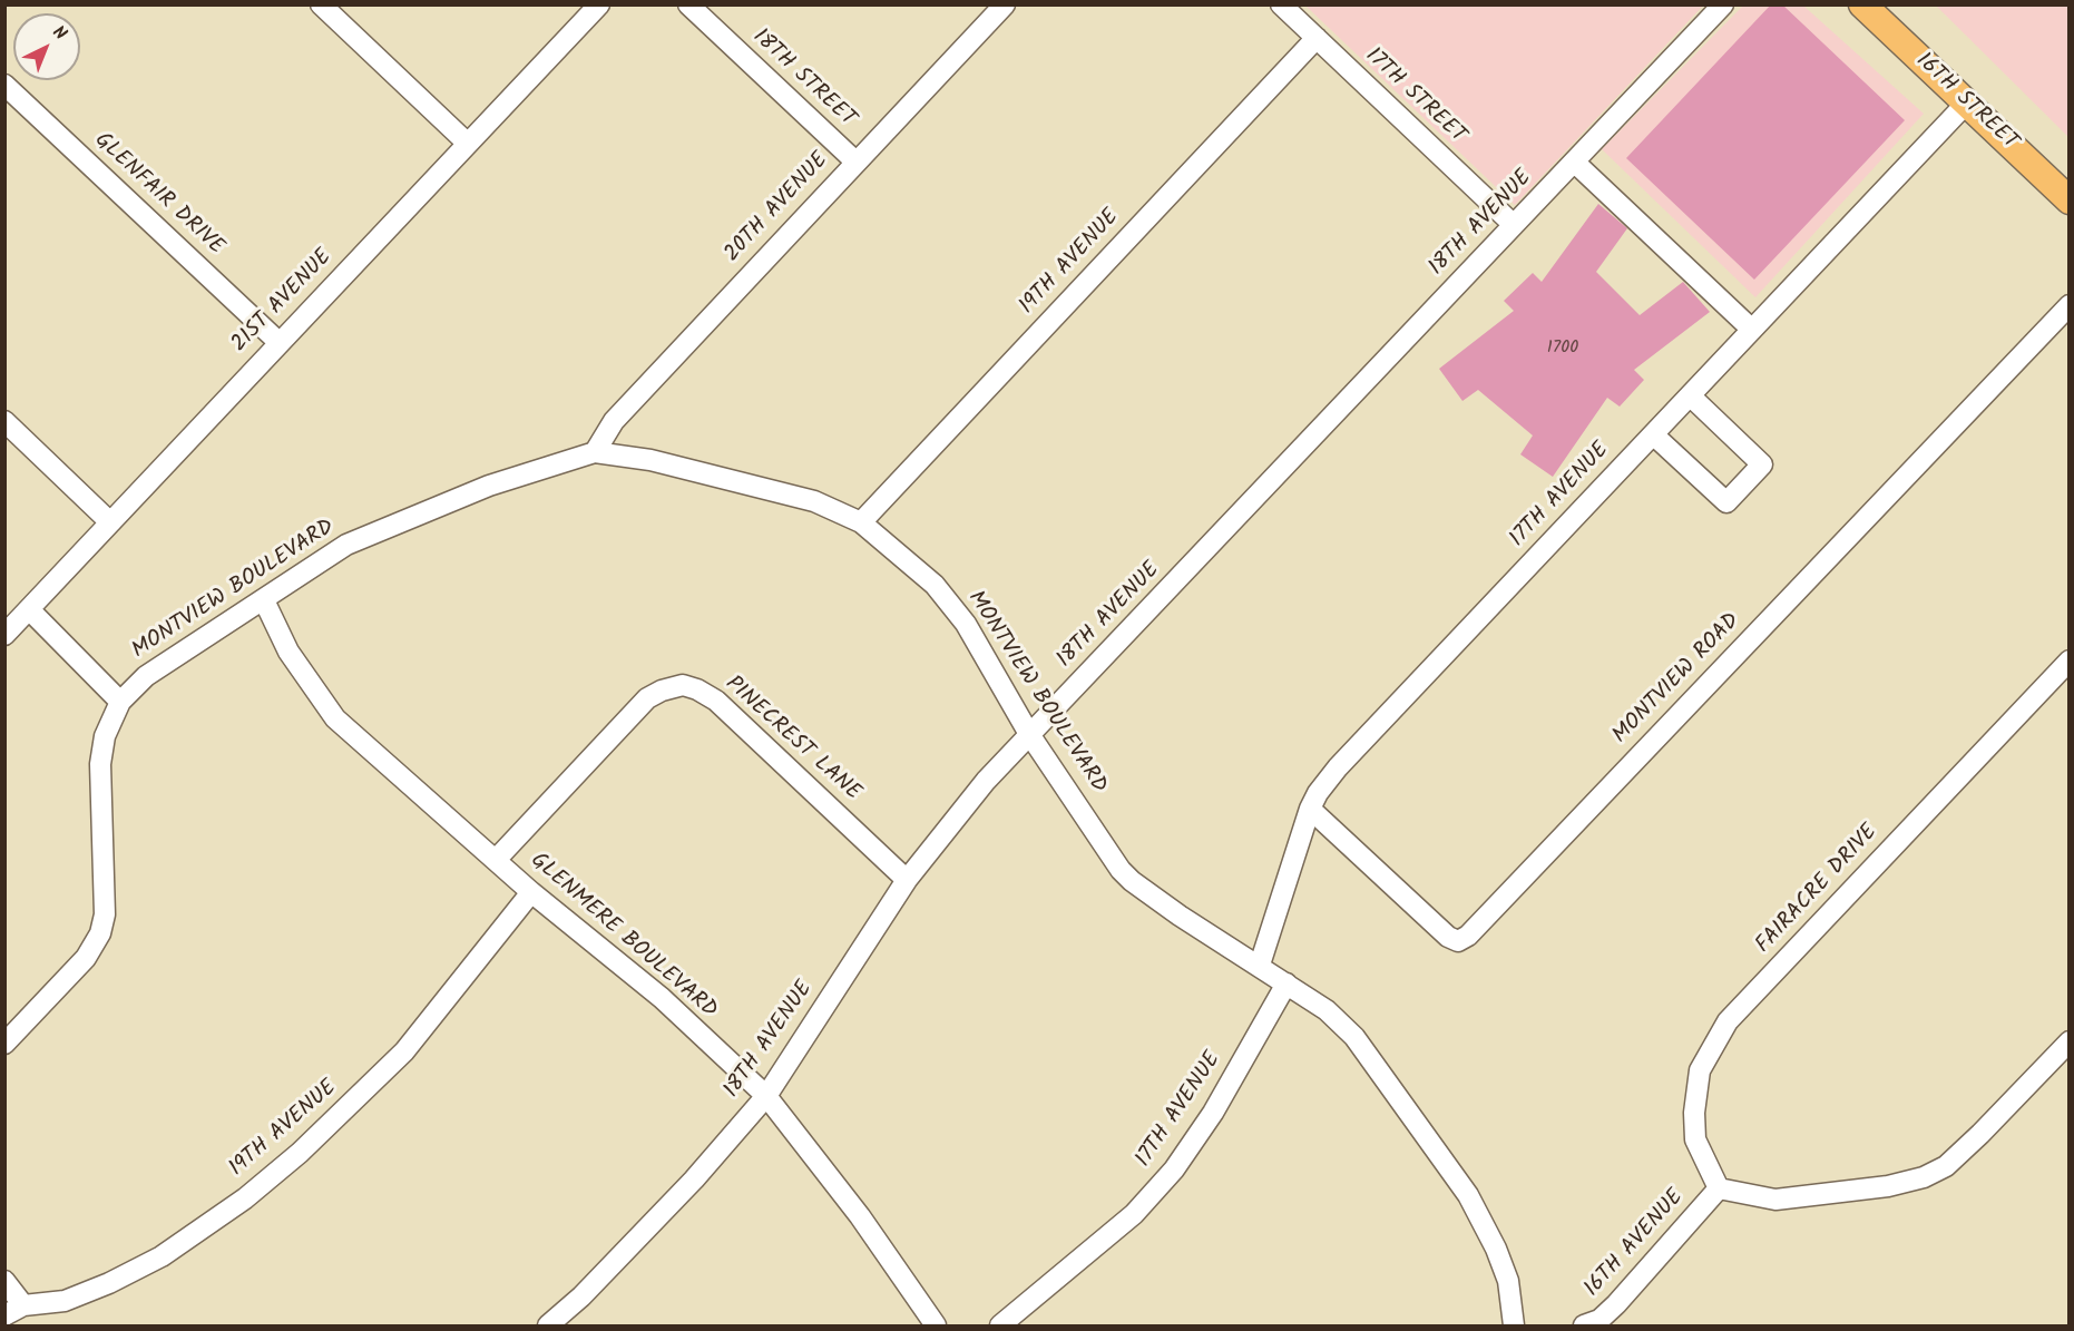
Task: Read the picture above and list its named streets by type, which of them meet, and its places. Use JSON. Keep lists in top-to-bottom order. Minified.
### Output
{"streets":{"main road":["16TH STREET"],"street":["18TH STREET","17TH STREET","GLENFAIR DRIVE","20TH AVENUE","18TH AVENUE","19TH AVENUE","21ST AVENUE","17TH AVENUE","MONTVIEW BOULEVARD","MONTVIEW ROAD","PINECREST LANE","FAIRACRE DRIVE","GLENMERE BOULEVARD","16TH AVENUE"]},"crossings":[["18TH STREET","20TH AVENUE"],["17TH STREET","18TH AVENUE"],["17TH STREET","19TH AVENUE"],["16TH STREET","17TH AVENUE"],["GLENFAIR DRIVE","21ST AVENUE"],["20TH AVENUE","MONTVIEW BOULEVARD"],["18TH AVENUE","MONTVIEW BOULEVARD"],["18TH AVENUE","PINECREST LANE"],["18TH AVENUE","GLENMERE BOULEVARD"],["19TH AVENUE","MONTVIEW BOULEVARD"],["19TH AVENUE","GLENMERE BOULEVARD"],["17TH AVENUE","MONTVIEW BOULEVARD"],["17TH AVENUE","MONTVIEW ROAD"],["MONTVIEW BOULEVARD","GLENMERE BOULEVARD"],["PINECREST LANE","GLENMERE BOULEVARD"],["FAIRACRE DRIVE","16TH AVENUE"]],"house_numbers":["1700"],"north":"top right"}
